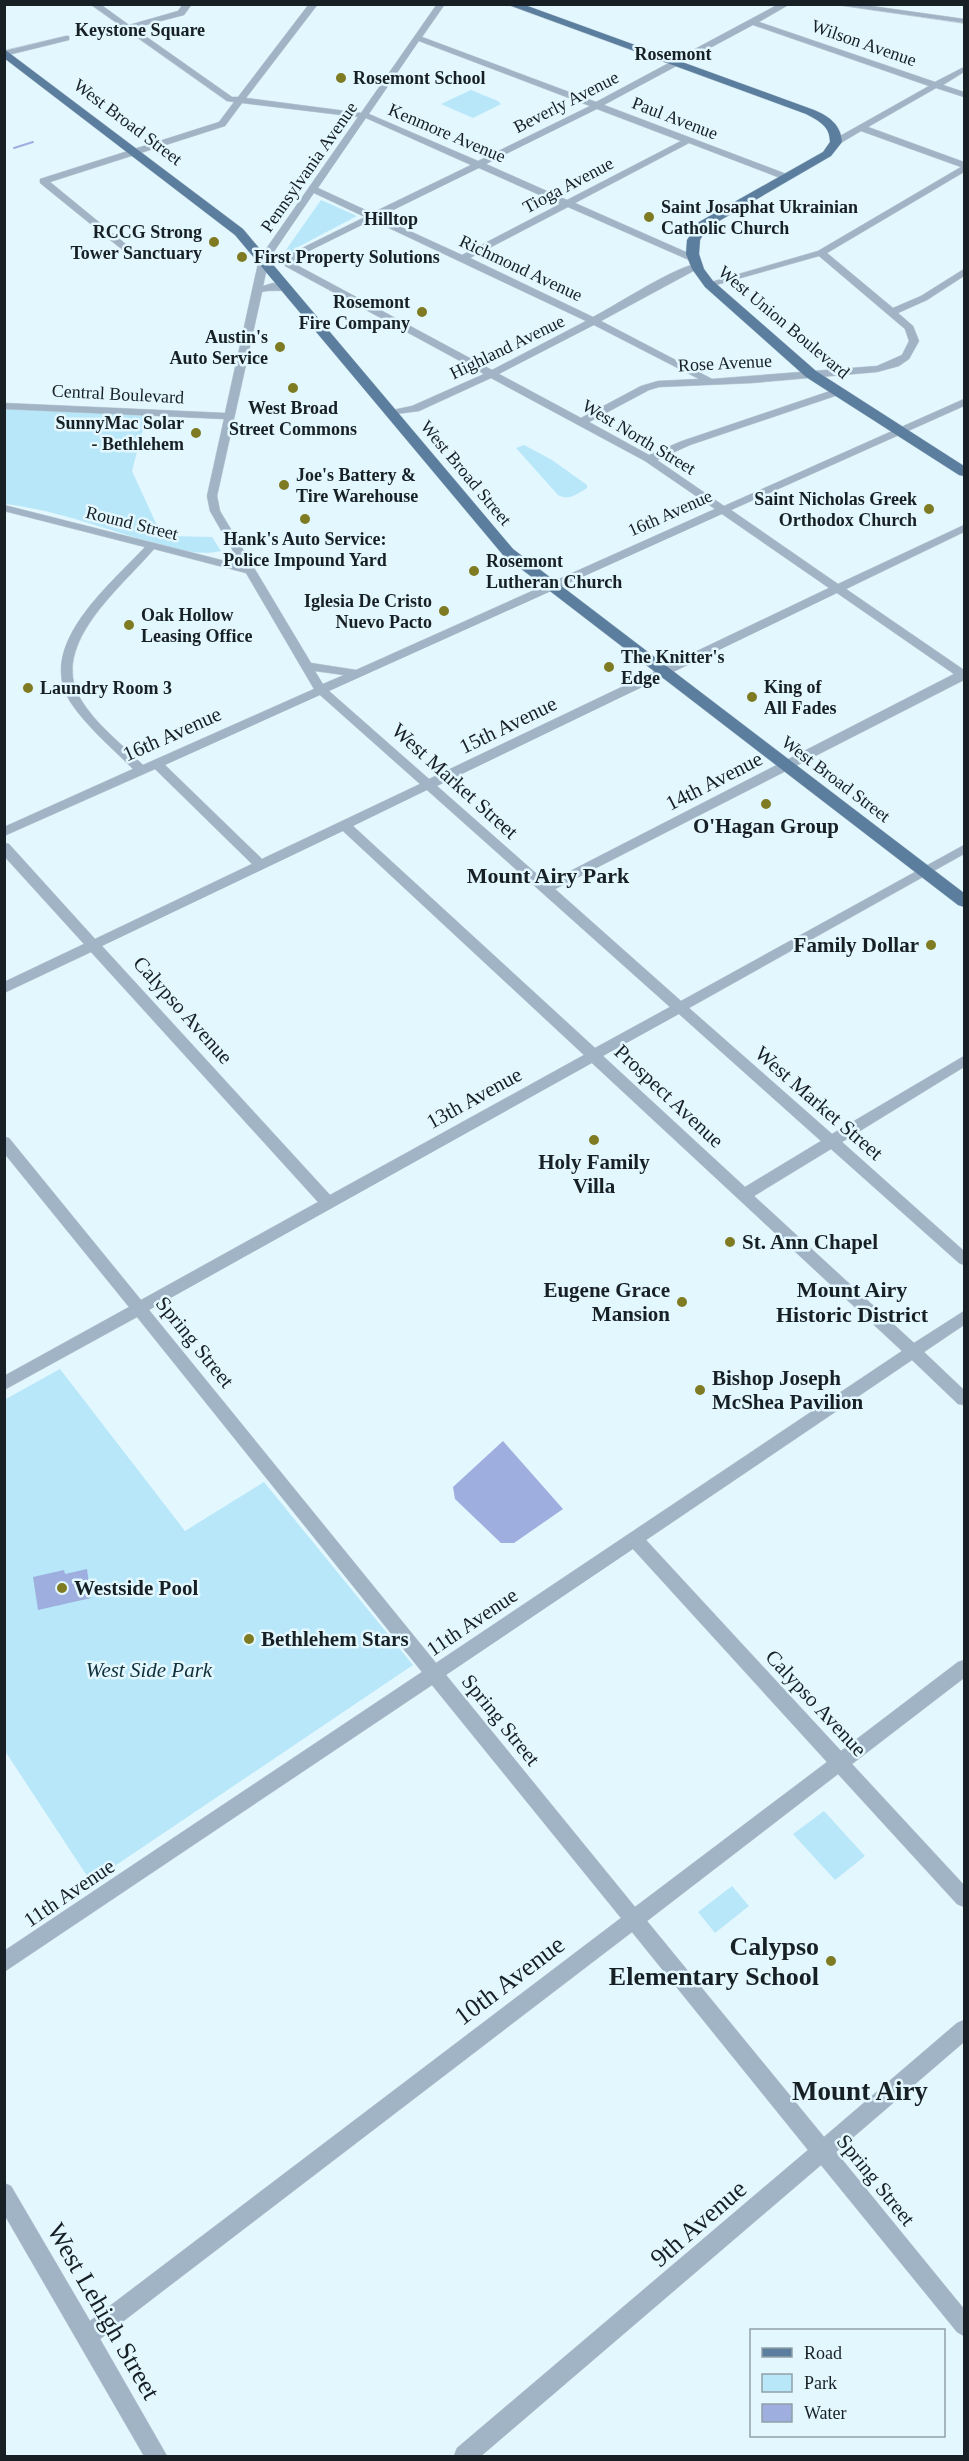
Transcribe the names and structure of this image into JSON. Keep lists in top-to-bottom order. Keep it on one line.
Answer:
{"streets":{"main road":["West Broad Street","West Union Boulevard"],"street":["Wilson Avenue","Beverly Avenue","Paul Avenue","Kenmore Avenue","Pennsylvania Avenue","Tioga Avenue","Richmond Avenue","Highland Avenue","Rose Avenue","Central Boulevard","West North Street","16th Avenue","Round Street","15th Avenue","West Market Street","14th Avenue","Calypso Avenue","Prospect Avenue","13th Avenue","Spring Street","11th Avenue","10th Avenue","9th Avenue","West Lehigh Street"]},"crossings":[["Wilson Avenue","Beverly Avenue"],["Beverly Avenue","Paul Avenue"],["Beverly Avenue","Kenmore Avenue"],["Beverly Avenue","Richmond Avenue"],["Beverly Avenue","West North Street"],["Paul Avenue","Pennsylvania Avenue"],["Paul Avenue","Tioga Avenue"],["Paul Avenue","West Union Boulevard"],["West Broad Street","Pennsylvania Avenue"],["West Broad Street","Highland Avenue"],["West Broad Street","16th Avenue"],["West Broad Street","15th Avenue"],["West Broad Street","West Market Street"],["West Broad Street","14th Avenue"],["West Broad Street","13th Avenue"],["Kenmore Avenue","Pennsylvania Avenue"],["Kenmore Avenue","Tioga Avenue"],["Kenmore Avenue","West Union Boulevard"],["Kenmore Avenue","Highland Avenue"],["Pennsylvania Avenue","Richmond Avenue"],["Pennsylvania Avenue","West Market Street"],["Tioga Avenue","Richmond Avenue"],["Richmond Avenue","Highland Avenue"],["Richmond Avenue","Rose Avenue"],["West Union Boulevard","Highland Avenue"],["West Union Boulevard","Rose Avenue"],["West Union Boulevard","16th Avenue"],["Highland Avenue","West North Street"],["Rose Avenue","West North Street"],["Central Boulevard","West Market Street"],["West North Street","16th Avenue"],["West North Street","15th Avenue"],["West North Street","14th Avenue"],["16th Avenue","West Market Street"],["Round Street","West Market Street"],["15th Avenue","West Market Street"],["15th Avenue","Calypso Avenue"],["15th Avenue","Prospect Avenue"],["West Market Street","14th Avenue"],["West Market Street","13th Avenue"],["Calypso Avenue","13th Avenue"],["Calypso Avenue","11th Avenue"],["Calypso Avenue","10th Avenue"],["Prospect Avenue","13th Avenue"],["Prospect Avenue","11th Avenue"],["13th Avenue","Spring Street"],["Spring Street","11th Avenue"],["Spring Street","10th Avenue"],["Spring Street","9th Avenue"],["10th Avenue","West Lehigh Street"]],"districts":["Keystone Square","Rosemont","Hilltop","Mount Airy Park","Mount Airy Historic District","Mount Airy"],"parks":["West Side Park"],"places":["Rosemont School","Saint Josaphat Ukrainian Catholic Church","RCCG Strong Tower Sanctuary","First Property Solutions","Rosemont Fire Company","Austin's Auto Service","West Broad Street Commons","SunnyMac Solar - Bethlehem","Joe's Battery & Tire Warehouse","Saint Nicholas Greek Orthodox Church","Hank's Auto Service: Police Impound Yard","Rosemont Lutheran Church","Iglesia De Cristo Nuevo Pacto","Oak Hollow Leasing Office","The Knitter's Edge","Laundry Room 3","King of All Fades","O'Hagan Group","Family Dollar","Holy Family Villa","St. Ann Chapel","Eugene Grace Mansion","Bishop Joseph McShea Pavilion","Westside Pool","Bethlehem Stars","Calypso Elementary School"],"legend":["Road","Park","Water"]}
